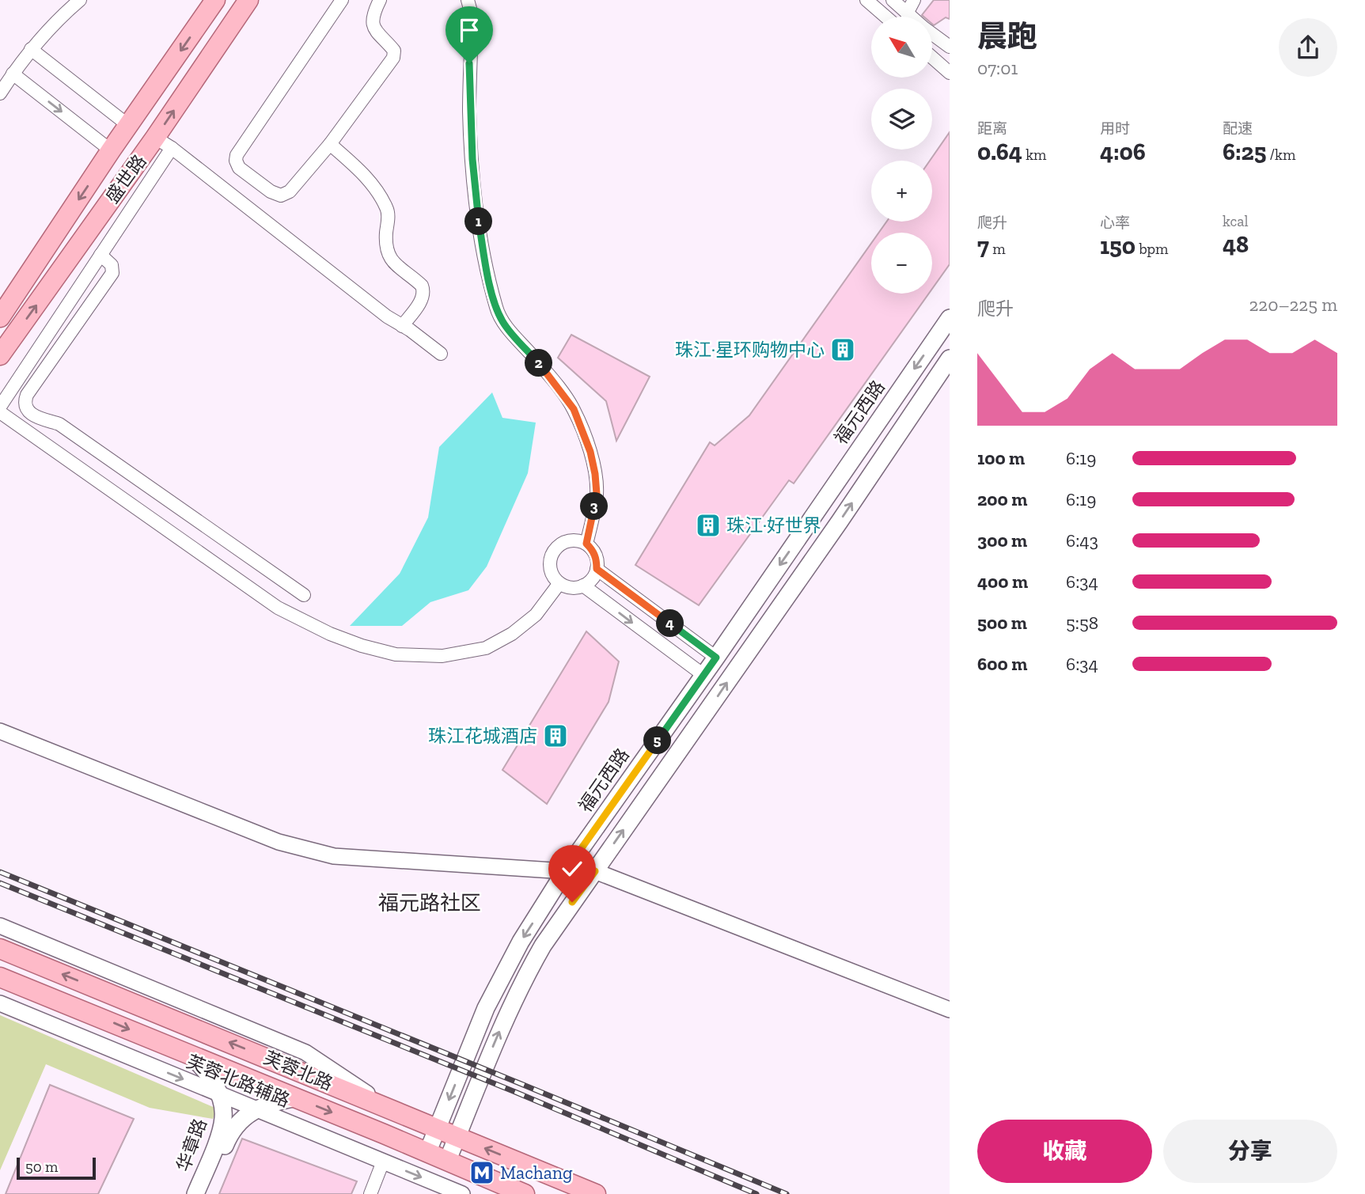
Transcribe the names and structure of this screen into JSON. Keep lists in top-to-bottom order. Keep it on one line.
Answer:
{"streets":{"main road":["盛世路","福元西路","芙蓉北路","华章路"],"street":["芙蓉北路辅路"]},"crossings":[["福元西路","芙蓉北路"],["芙蓉北路","华章路"],["芙蓉北路辅路","华章路"]],"districts":["福元路社区"],"places":{"building":["珠江·星环购物中心","珠江·好世界","珠江花城酒店"],"metro station":["Machang"]},"scale_bar":"50 m","north":"top left","page":{"heading":["晨跑","07:01"],"map_buttons":["+","−"],"stats":[["距离","0.64 km"],["用时","4:06"],["配速","6:25 /km"],["爬升","7 m"],["心率","150 bpm"],["kcal","48"]],"pins":["1","2","3","4","5"],"chart":["爬升","220–225 m"],"list":[{"name":"100 m","note":"6:19"},{"name":"200 m","note":"6:19"},{"name":"300 m","note":"6:43"},{"name":"400 m","note":"6:34"},{"name":"500 m","note":"5:58"},{"name":"600 m","note":"6:34"}],"buttons":["收藏","分享"],"scale":"50 m"}}
